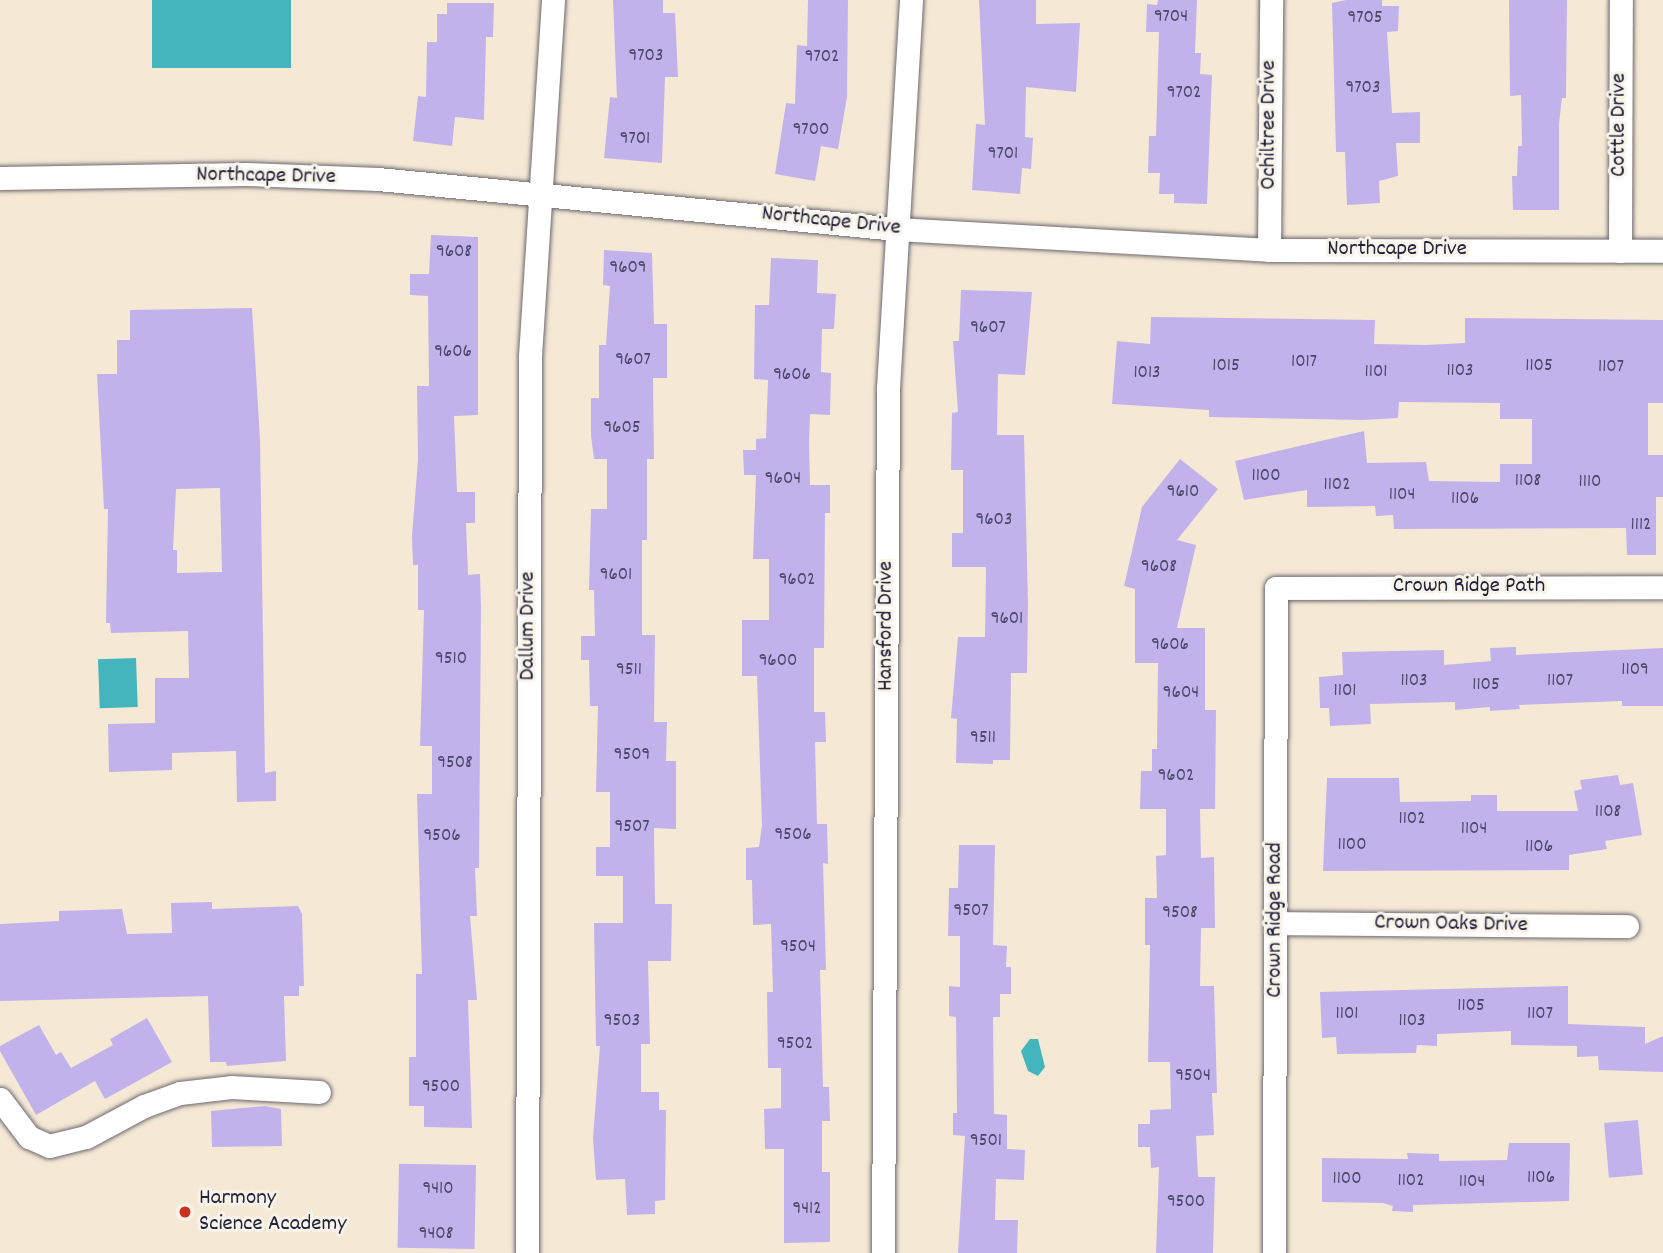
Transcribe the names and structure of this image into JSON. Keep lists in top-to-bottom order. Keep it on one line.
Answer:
{"streets":{"street":["Ochiltree Drive","Cottle Drive","Northcape Drive","Crown Ridge Path","Dallum Drive","Hansford Drive","Crown Ridge Road","Crown Oaks Drive"]},"crossings":[["Ochiltree Drive","Northcape Drive"],["Cottle Drive","Northcape Drive"],["Northcape Drive","Dallum Drive"],["Northcape Drive","Hansford Drive"],["Crown Ridge Path","Crown Ridge Road"],["Crown Ridge Road","Crown Oaks Drive"]],"places":["Harmony Science Academy"],"house_numbers":["9704","9705","9703","9702","9703","9702","9700","9701","9701","9608","9609","9607","9606","9607","1017","1015","1105","1107","1103","1101","1013","9606","9605","1100","9604","1108","1110","1102","9610","1104","1106","9603","1112","9608","9601","9602","9601","9606","9510","9600","9511","1109","1103","1107","1105","1101","9604","9511","9509","9508","9602","1108","1102","9507","1104","9506","9506","1100","1106","9507","9508","9504","1105","1101","1107","9503","1103","9502","9504","9500","9501","1106","1100","1102","1104","9410","9500","9412","9408"]}
